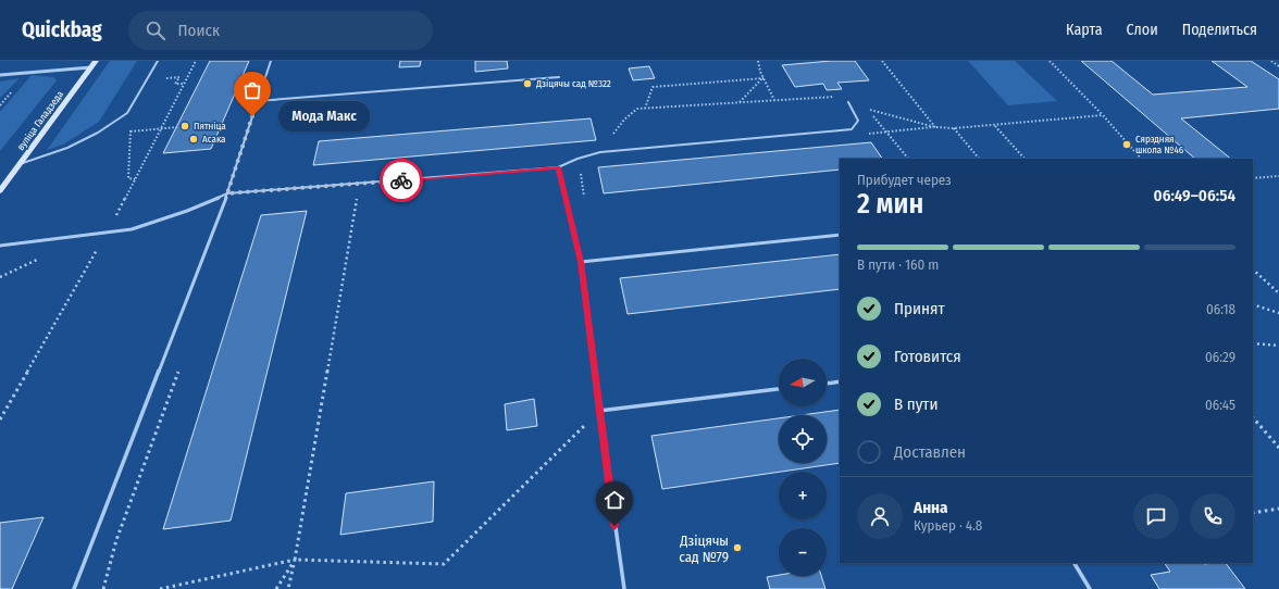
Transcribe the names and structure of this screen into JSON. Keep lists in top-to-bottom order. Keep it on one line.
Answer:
{"streets":{"main road":["вуліца Галадзеда"]},"places":["Дзіцячы сад №322","Мода Макс","Пятніца","Асака","Сярэдняя школа №46","Дзіцячы сад №79"],"north":"left","page":{"header":"Quickbag","search":"Поиск","nav":["Карта","Слои","Поделиться"],"bubble":"Мода Макс","heading":["2 мин","Прибудет через","06:49–06:54"],"panel":["Анна","Курьер · 4.8"],"bar":"В пути · 160 m","list":[["Принят","06:18"],["Готовится","06:29"],["В пути","06:45"],"Доставлен"],"map_buttons":["+","−"]}}
